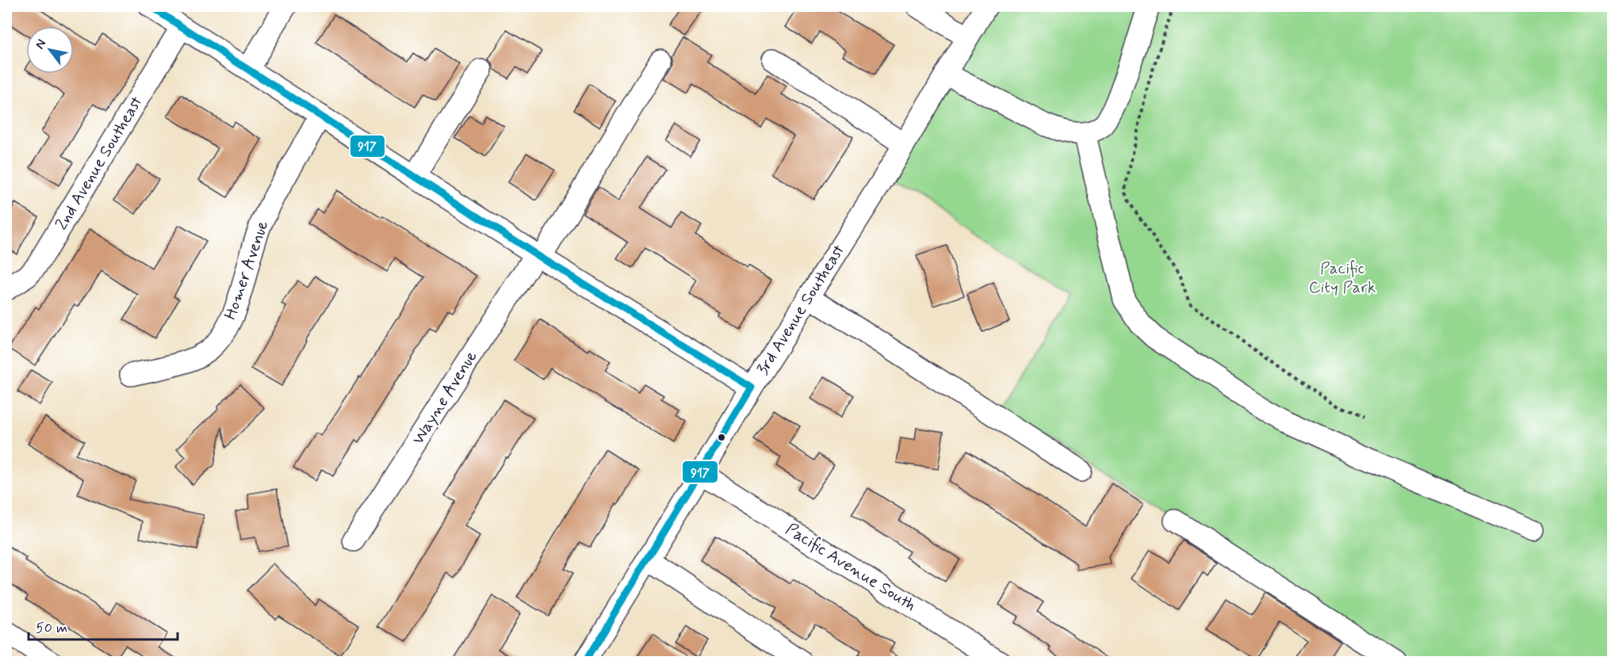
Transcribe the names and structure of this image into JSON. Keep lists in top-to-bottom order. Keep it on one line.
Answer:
{"streets":{"street":["2nd Avenue Southeast","Homer Avenue","3rd Avenue Southeast","Wayne Avenue","Pacific Avenue South"]},"crossings":[["3rd Avenue Southeast","Pacific Avenue South"]],"parks":["Pacific City Park"],"lines":["transit line 917"],"scale_bar":"50 m","north":"top left"}
